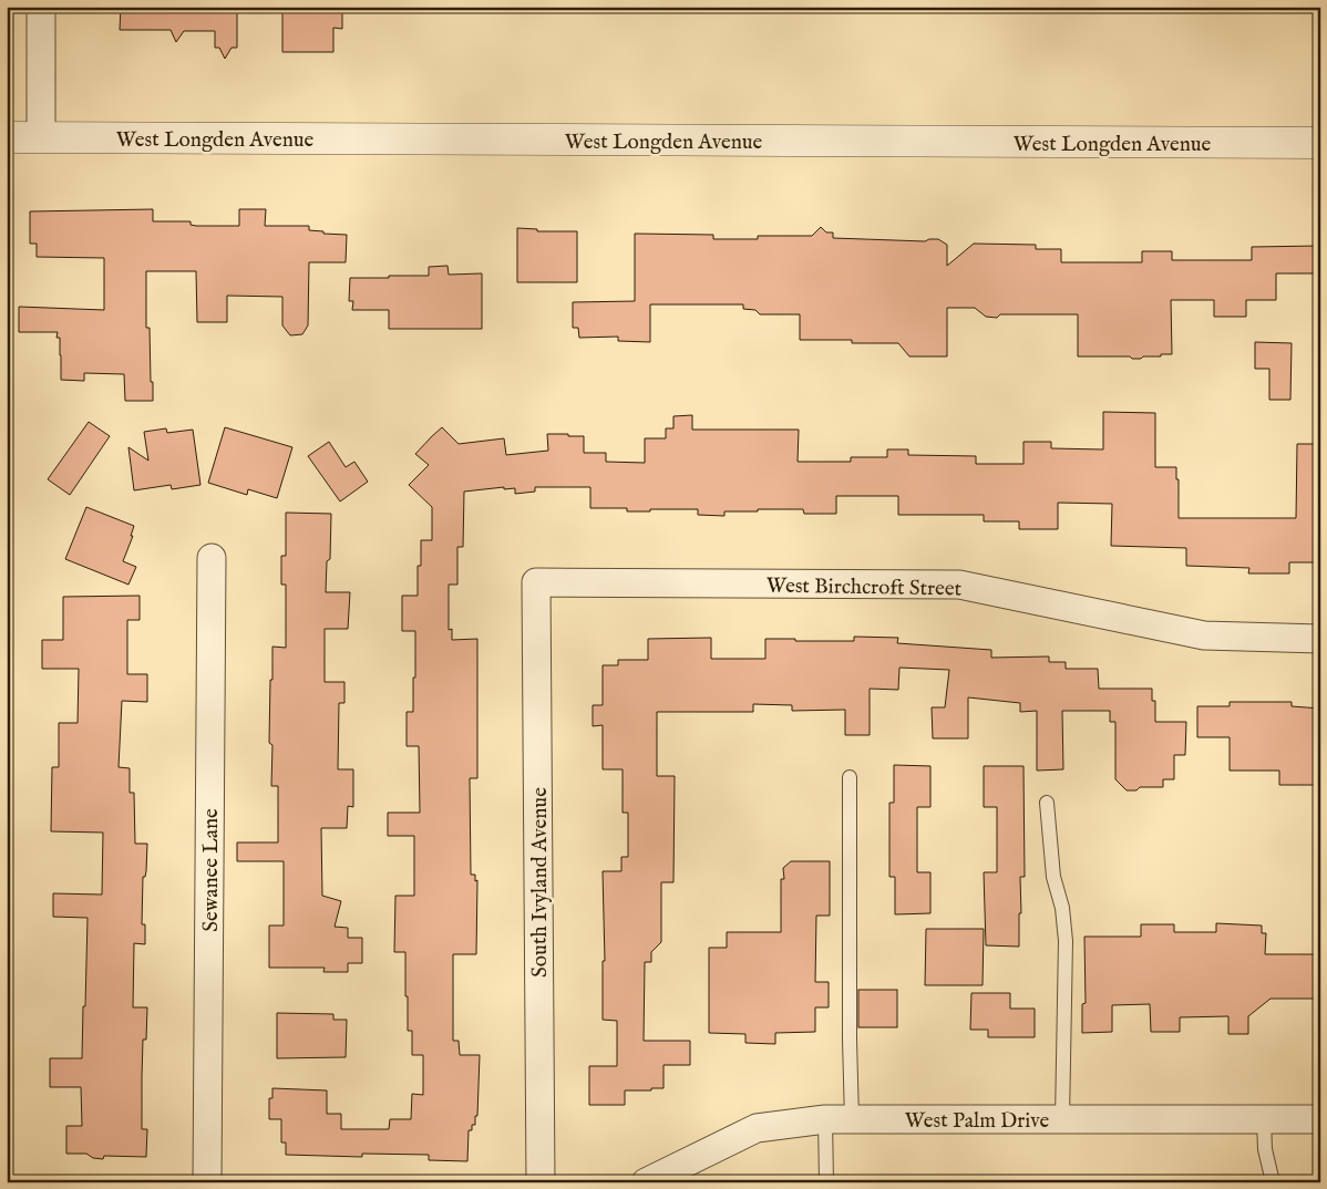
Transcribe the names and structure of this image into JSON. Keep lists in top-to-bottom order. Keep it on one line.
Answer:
{"streets":{"street":["West Longden Avenue","West Birchcroft Street","Sewanee Lane","South Ivyland Avenue","West Palm Drive"]},"crossings":[["West Birchcroft Street","South Ivyland Avenue"]]}
